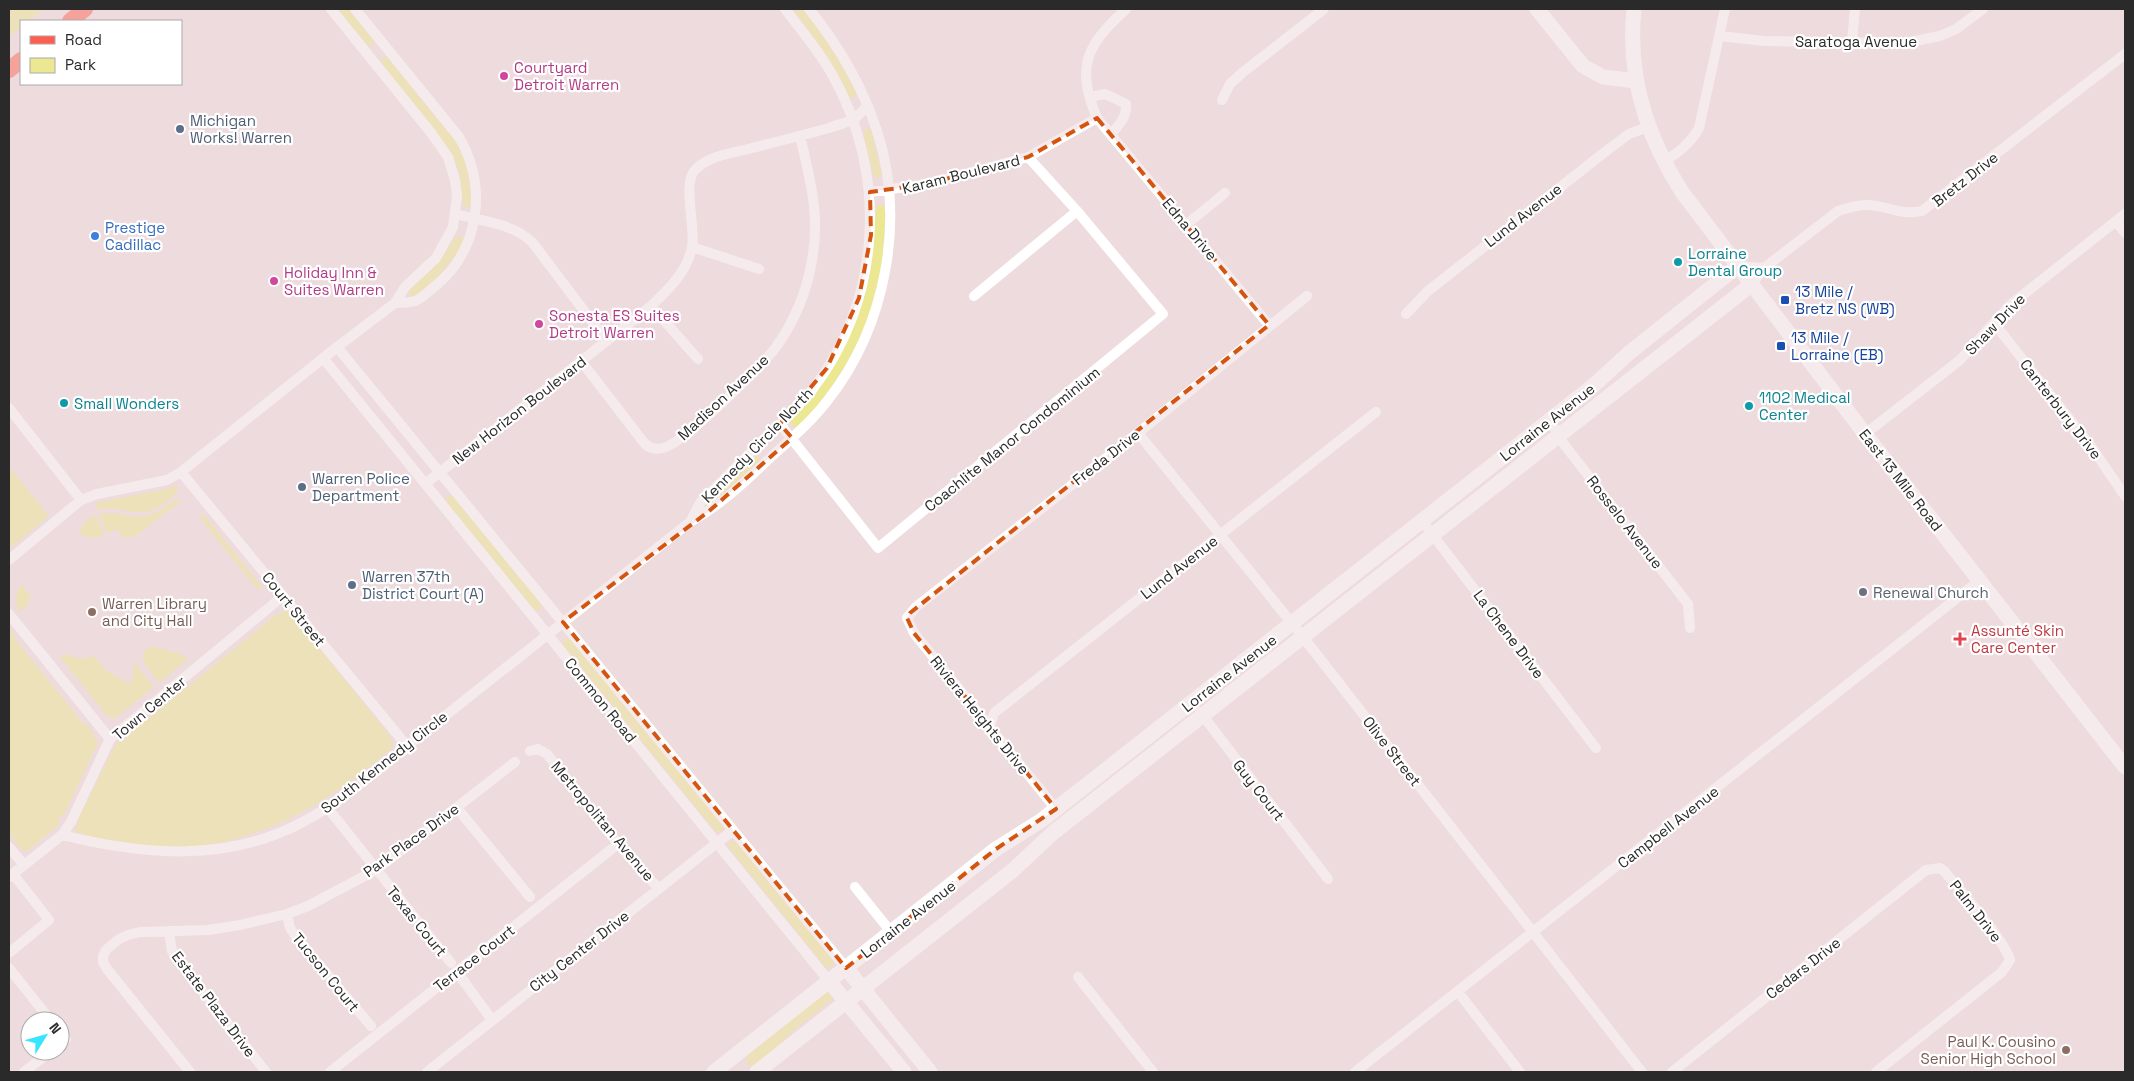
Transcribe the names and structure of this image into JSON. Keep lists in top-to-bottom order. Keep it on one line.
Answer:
{"streets":{"street":["Saratoga Avenue","Karam Boulevard","Bretz Drive","Lund Avenue","Edna Drive","Shaw Drive","Madison Avenue","Canterbury Drive","New Horizon Boulevard","Lorraine Avenue","Coachlite Manor Condominium","Kennedy Circle North","Freda Drive","East 13 Mile Road","Rosselo Avenue","Court Street","La Chene Drive","Common Road","Town Center","Riviera Heights Drive","Olive Street","South Kennedy Circle","Guy Court","Metropolitan Avenue","Campbell Avenue","Park Place Drive","Palm Drive","Texas Court","City Center Drive","Terrace Court","Cedars Drive","Tucson Court","Estate Plaza Drive"]},"crossings":[["Karam Boulevard","Edna Drive"],["Karam Boulevard","Coachlite Manor Condominium"],["Karam Boulevard","Kennedy Circle North"],["Bretz Drive","Lorraine Avenue"],["Bretz Drive","East 13 Mile Road"],["Lund Avenue","East 13 Mile Road"],["Lund Avenue","Riviera Heights Drive"],["Lund Avenue","Olive Street"],["Edna Drive","Freda Drive"],["Shaw Drive","Canterbury Drive"],["Shaw Drive","East 13 Mile Road"],["Madison Avenue","New Horizon Boulevard"],["New Horizon Boulevard","Kennedy Circle North"],["New Horizon Boulevard","Common Road"],["Lorraine Avenue","East 13 Mile Road"],["Lorraine Avenue","Rosselo Avenue"],["Lorraine Avenue","La Chene Drive"],["Lorraine Avenue","Common Road"],["Lorraine Avenue","Riviera Heights Drive"],["Lorraine Avenue","Olive Street"],["Lorraine Avenue","Guy Court"],["Coachlite Manor Condominium","Kennedy Circle North"],["Kennedy Circle North","Common Road"],["Kennedy Circle North","South Kennedy Circle"],["Freda Drive","Riviera Heights Drive"],["Freda Drive","Olive Street"],["East 13 Mile Road","Campbell Avenue"],["Court Street","Town Center"],["Court Street","South Kennedy Circle"],["Common Road","South Kennedy Circle"],["Common Road","City Center Drive"],["Town Center","South Kennedy Circle"],["Olive Street","Campbell Avenue"],["South Kennedy Circle","Texas Court"],["Metropolitan Avenue","City Center Drive"],["Metropolitan Avenue","Terrace Court"],["Park Place Drive","Texas Court"],["Park Place Drive","Tucson Court"],["Park Place Drive","Estate Plaza Drive"],["Palm Drive","Cedars Drive"],["Texas Court","City Center Drive"],["Texas Court","Terrace Court"]],"places":{"other":["Courtyard Detroit Warren","Michigan Works! Warren","Prestige Cadillac","Lorraine Dental Group","Holiday Inn & Suites Warren","Sonesta ES Suites Detroit Warren","Small Wonders","1102 Medical Center","Warren Police Department","Warren 37th District Court (A)","Renewal Church","Warren Library and City Hall","Paul K. Cousino Senior High School"],"transit":["13 Mile / Bretz NS (WB)","13 Mile / Lorraine (EB)"],"health":["Assunté Skin Care Center"]},"legend":["Road","Park"],"north":"top right"}
